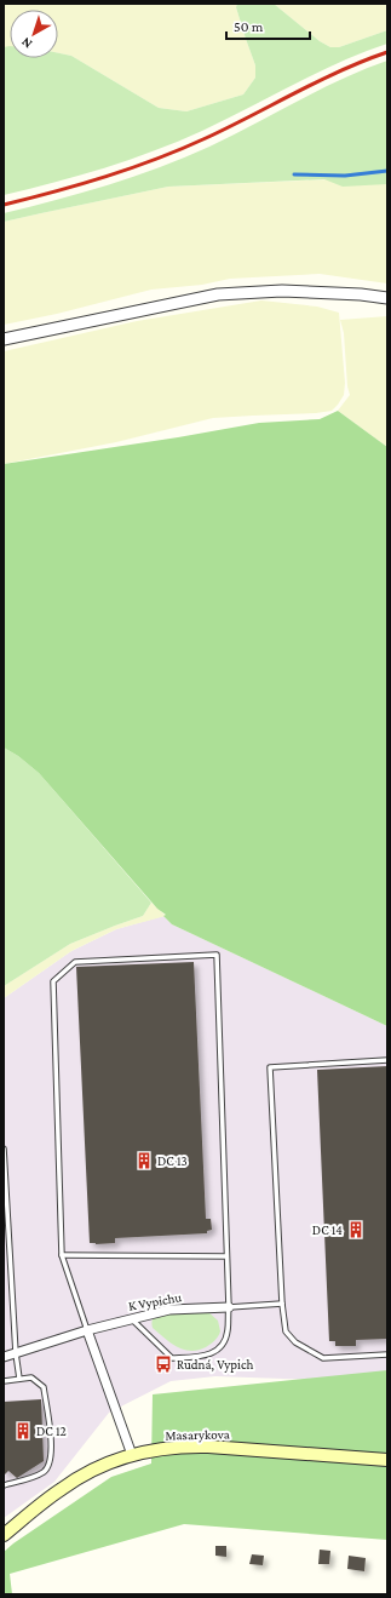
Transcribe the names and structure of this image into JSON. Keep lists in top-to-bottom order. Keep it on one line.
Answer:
{"streets":{"main road":["Masarykova"],"street":["K Vypichu"]},"places":{"building":["DC 13","DC 14","DC 12"],"bus stop":["Rudná, Vypich"]},"scale_bar":"50 m","north":"bottom left"}
